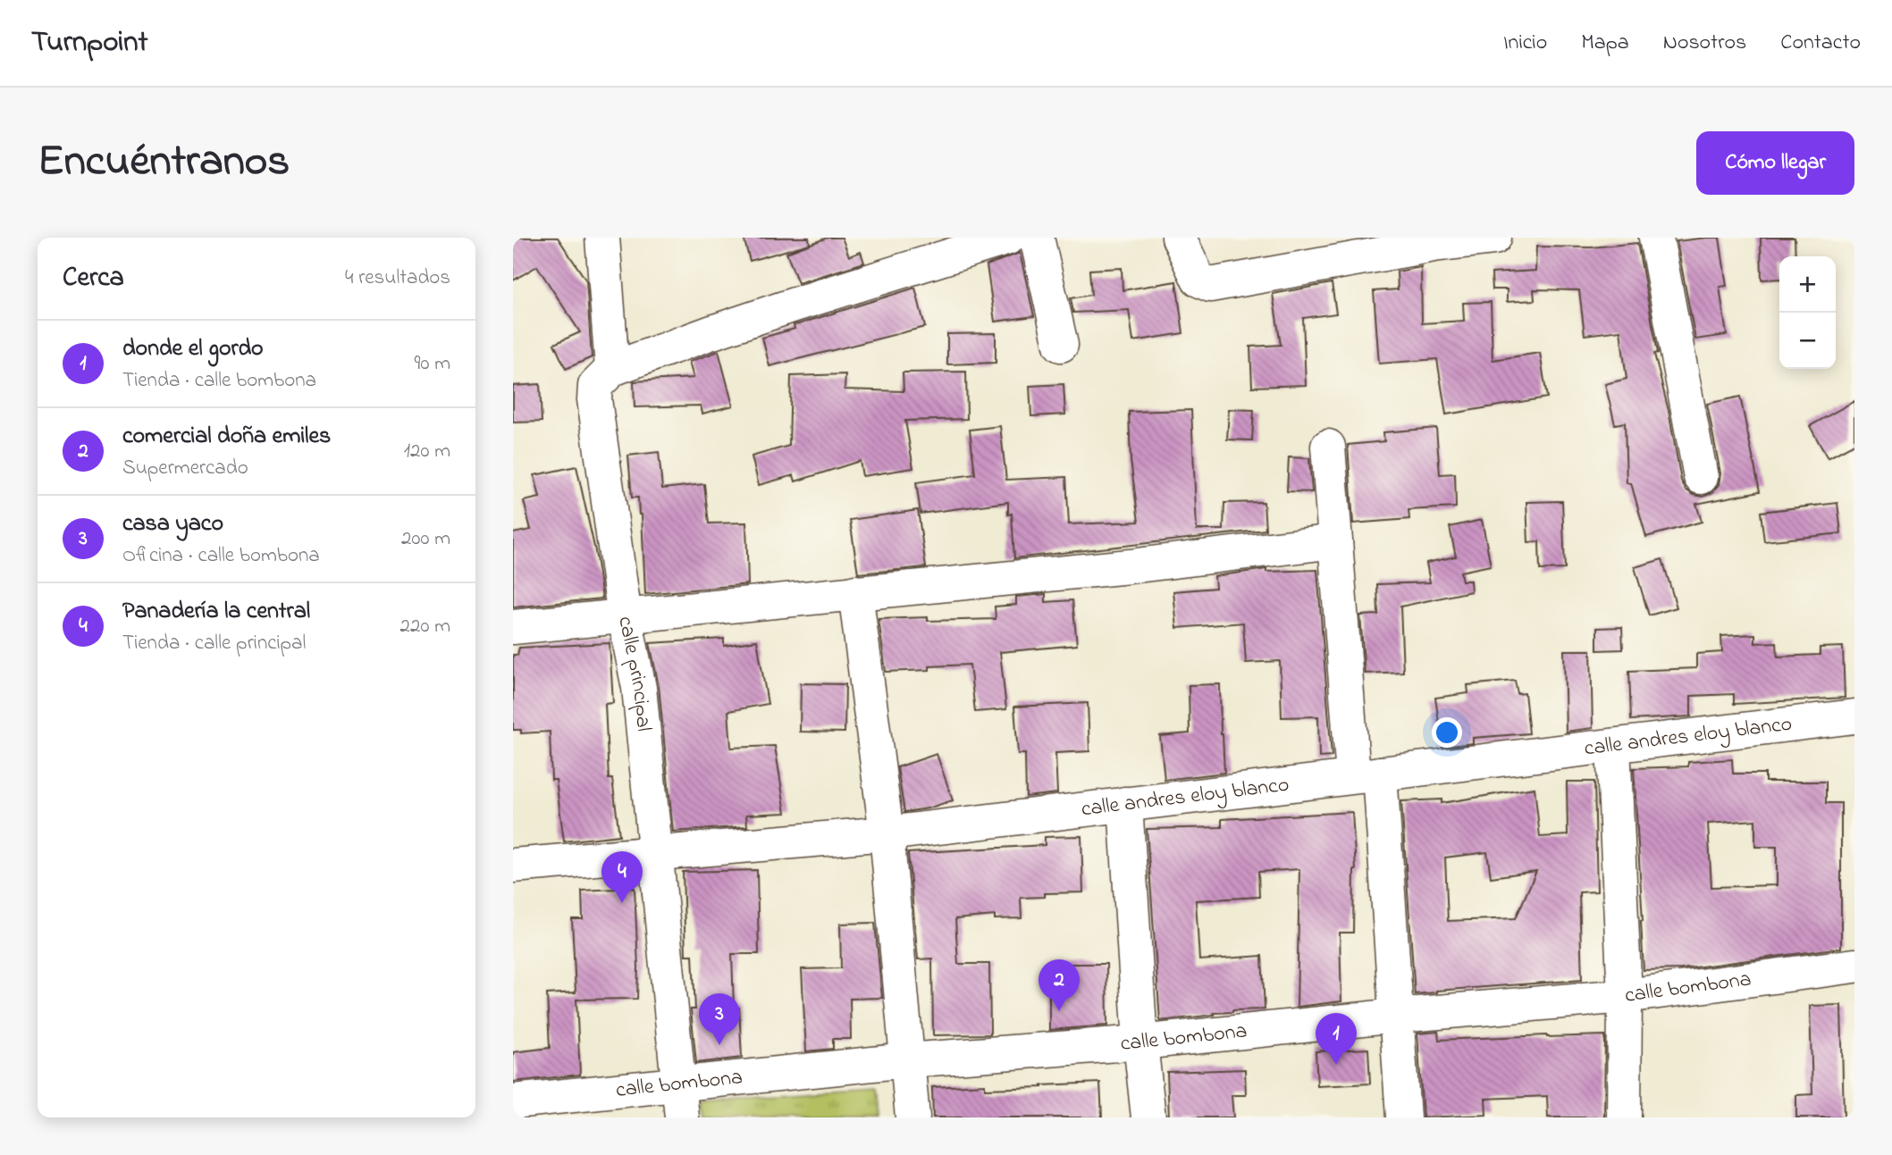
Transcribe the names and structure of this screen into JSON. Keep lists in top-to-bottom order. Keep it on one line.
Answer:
{"streets":{"street":["calle principal","calle andres eloy blanco","calle bombona"]},"crossings":[["calle principal","calle andres eloy blanco"],["calle principal","calle bombona"]],"page":{"header":"Turnpoint","nav":["Inicio","Mapa","Nosotros","Contacto"],"title":"Encuéntranos","buttons":"Cómo llegar","heading":["Cerca","4 resultados"],"map_buttons":["+","−"],"list":[{"mark":"1","name":"donde el gordo","note":"Tienda · calle bombona","value":"90 m"},{"mark":"2","name":"comercial doña emiles","note":"Supermercado","value":"120 m"},{"mark":"3","name":"casa yaco","note":"Oficina · calle bombona","value":"200 m"},{"mark":"4","name":"Panadería la central","note":"Tienda · calle principal","value":"220 m"}],"pins":["4","2","3","1"]}}
